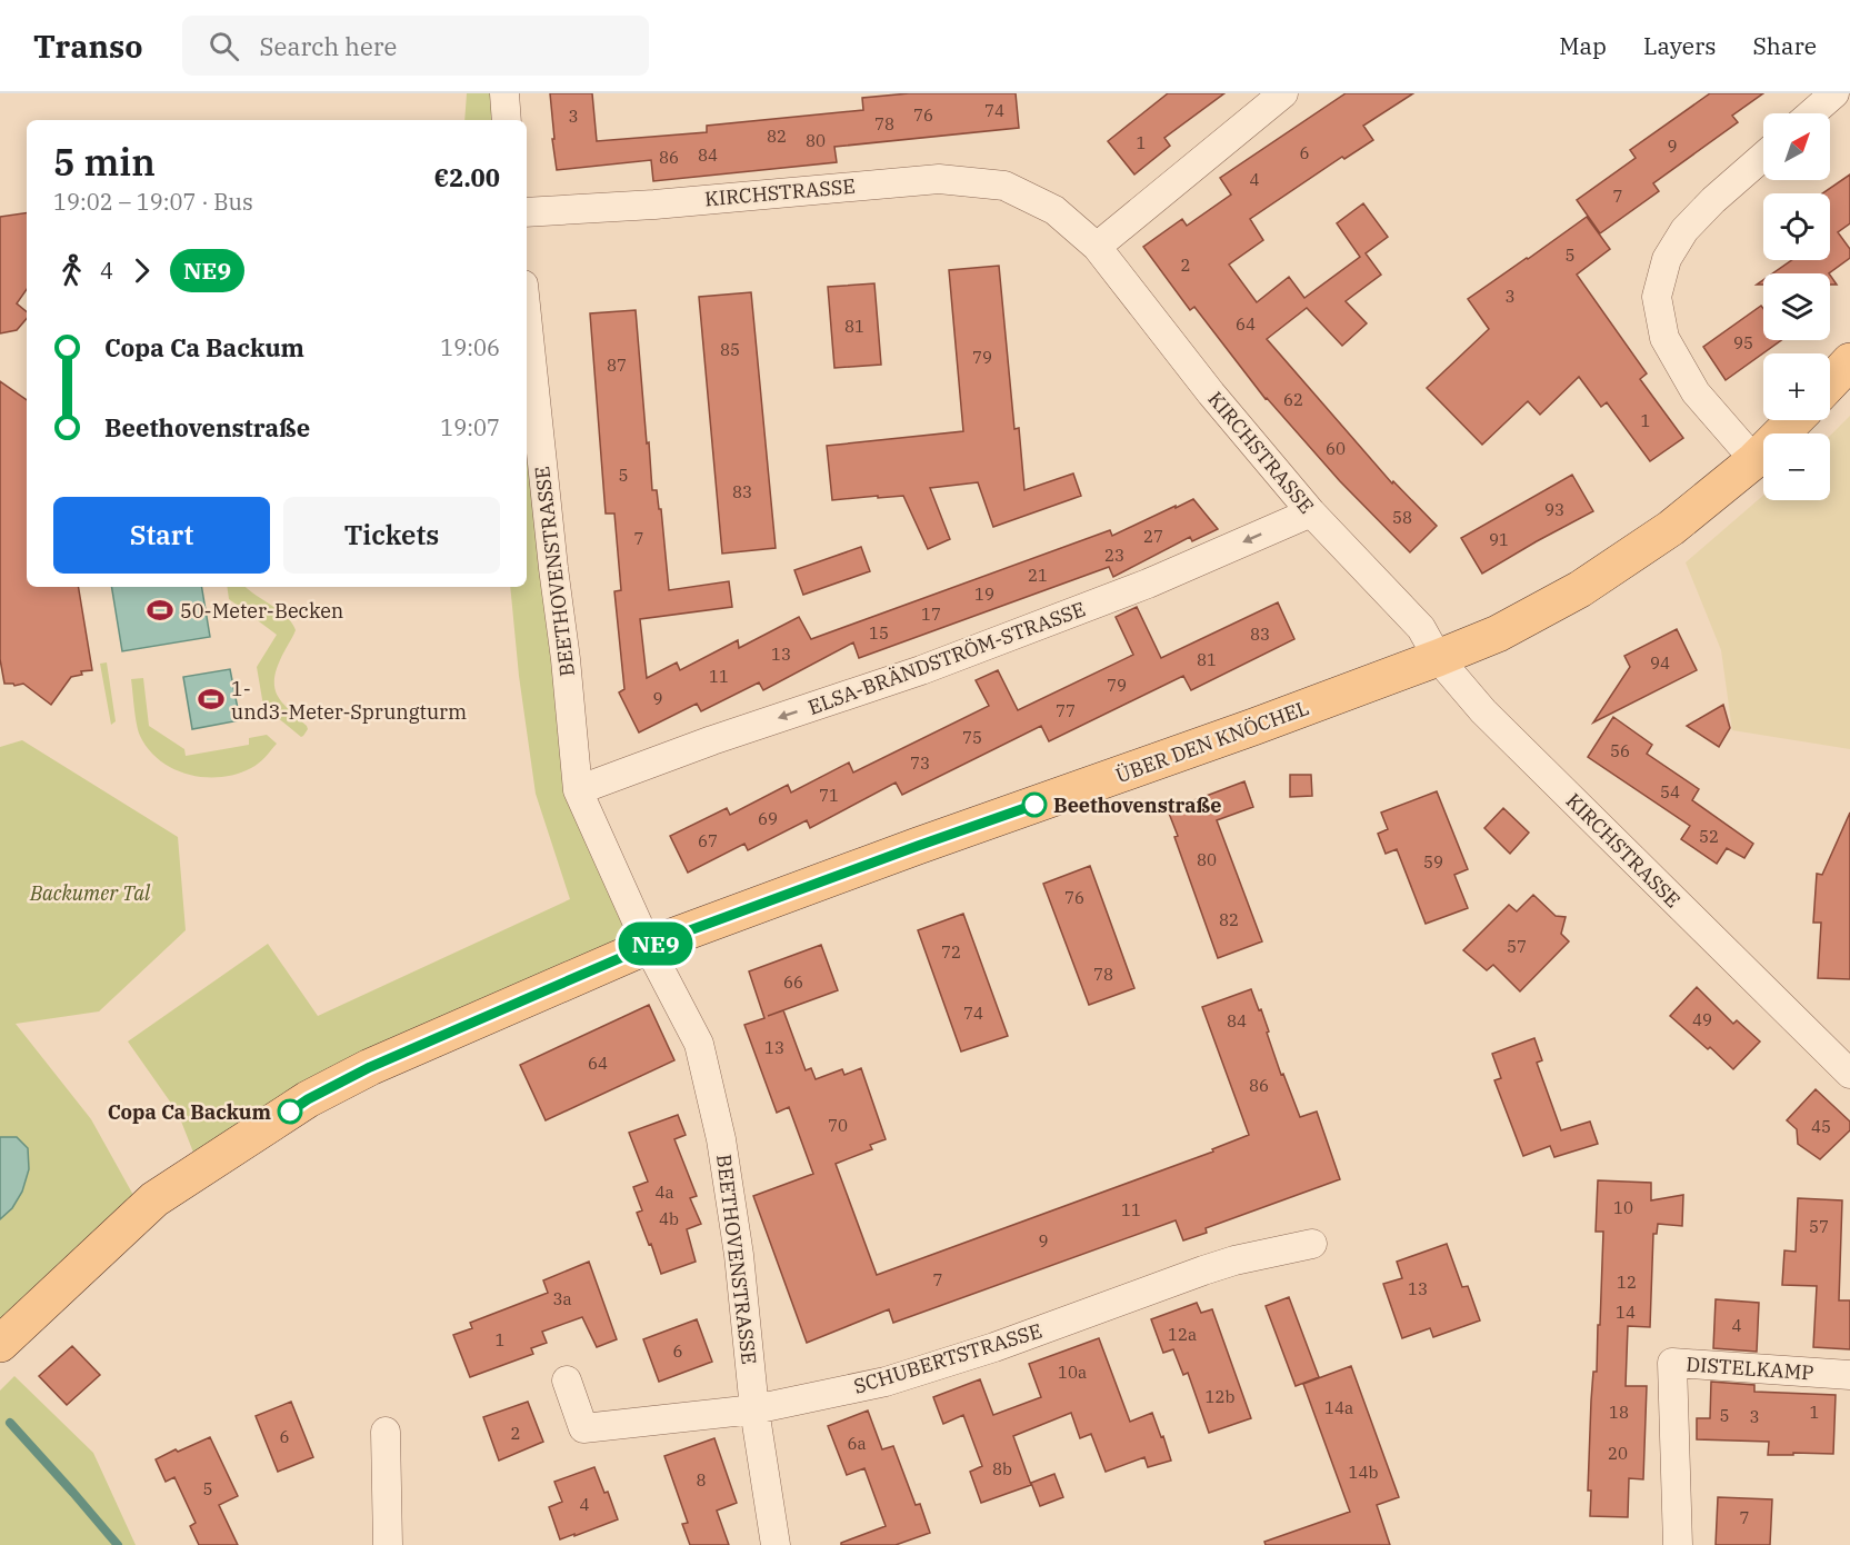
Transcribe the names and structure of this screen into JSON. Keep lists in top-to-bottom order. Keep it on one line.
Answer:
{"streets":{"main road":["ÜBER DEN KNÖCHEL"],"street":["KIRCHSTRASSE","BEETHOVENSTRASSE","ELSA-BRÄNDSTRÖM-STRASSE","SCHUBERTSTRASSE","DISTELKAMP"]},"crossings":[["KIRCHSTRASSE","ELSA-BRÄNDSTRÖM-STRASSE"],["KIRCHSTRASSE","ÜBER DEN KNÖCHEL"],["BEETHOVENSTRASSE","ELSA-BRÄNDSTRÖM-STRASSE"],["BEETHOVENSTRASSE","ÜBER DEN KNÖCHEL"],["BEETHOVENSTRASSE","SCHUBERTSTRASSE"]],"one_way":["ELSA-BRÄNDSTRÖM-STRASSE"],"parks":["Backumer Tal"],"places":{"sports":["50-Meter-Becken","1- und3-Meter-Sprungturm"],"other":["Beethovenstraße","Copa Ca Backum"]},"lines":["bus line NE9"],"house_numbers":["74","76","3","78","82","80","1","9","6","84","86","4","7","5","2","3","64","81","95","85","79","87","62","1","60","5","83","93","58","27","7","91","23","21","19","17","15","83","13","81","94","11","79","9","77","75","56","73","54","71","69","52","67","80","59","76","82","57","72","78","66","74","49","84","13","64","86","70","45","4a","10","11","4b","57","9","7","12","13","3a","14","4","12a","1","6","10a","12b","14a","18","1","5","3","2","6","6a","20","8b","14b","8","5","4","7"],"north":"top right","page":{"header":"Transo","search":"Search here","nav":["Map","Layers","Share"],"on_map":"NE9","map_buttons":["+","−"],"heading":["5 min","19:02 – 19:07 · Bus","€2.00"],"legs":["4","NE9"],"list":[{"name":"Copa Ca Backum","value":"19:06"},{"name":"Beethovenstraße","value":"19:07"}],"buttons":["Start","Tickets"]}}
